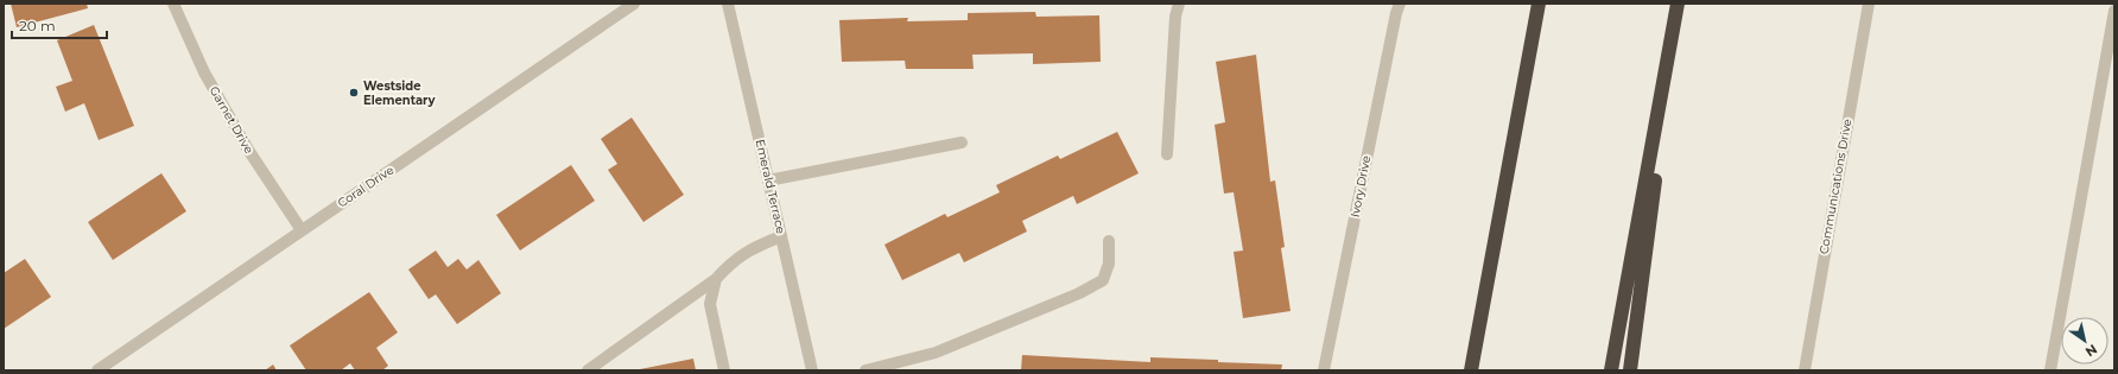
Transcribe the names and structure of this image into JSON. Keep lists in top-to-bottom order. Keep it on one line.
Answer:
{"streets":{"street":["Garnet Drive","Coral Drive","Emerald Terrace","Ivory Drive","Communications Drive"]},"crossings":[["Garnet Drive","Coral Drive"]],"places":["Westside Elementary"],"scale_bar":"20 m","north":"bottom right"}
